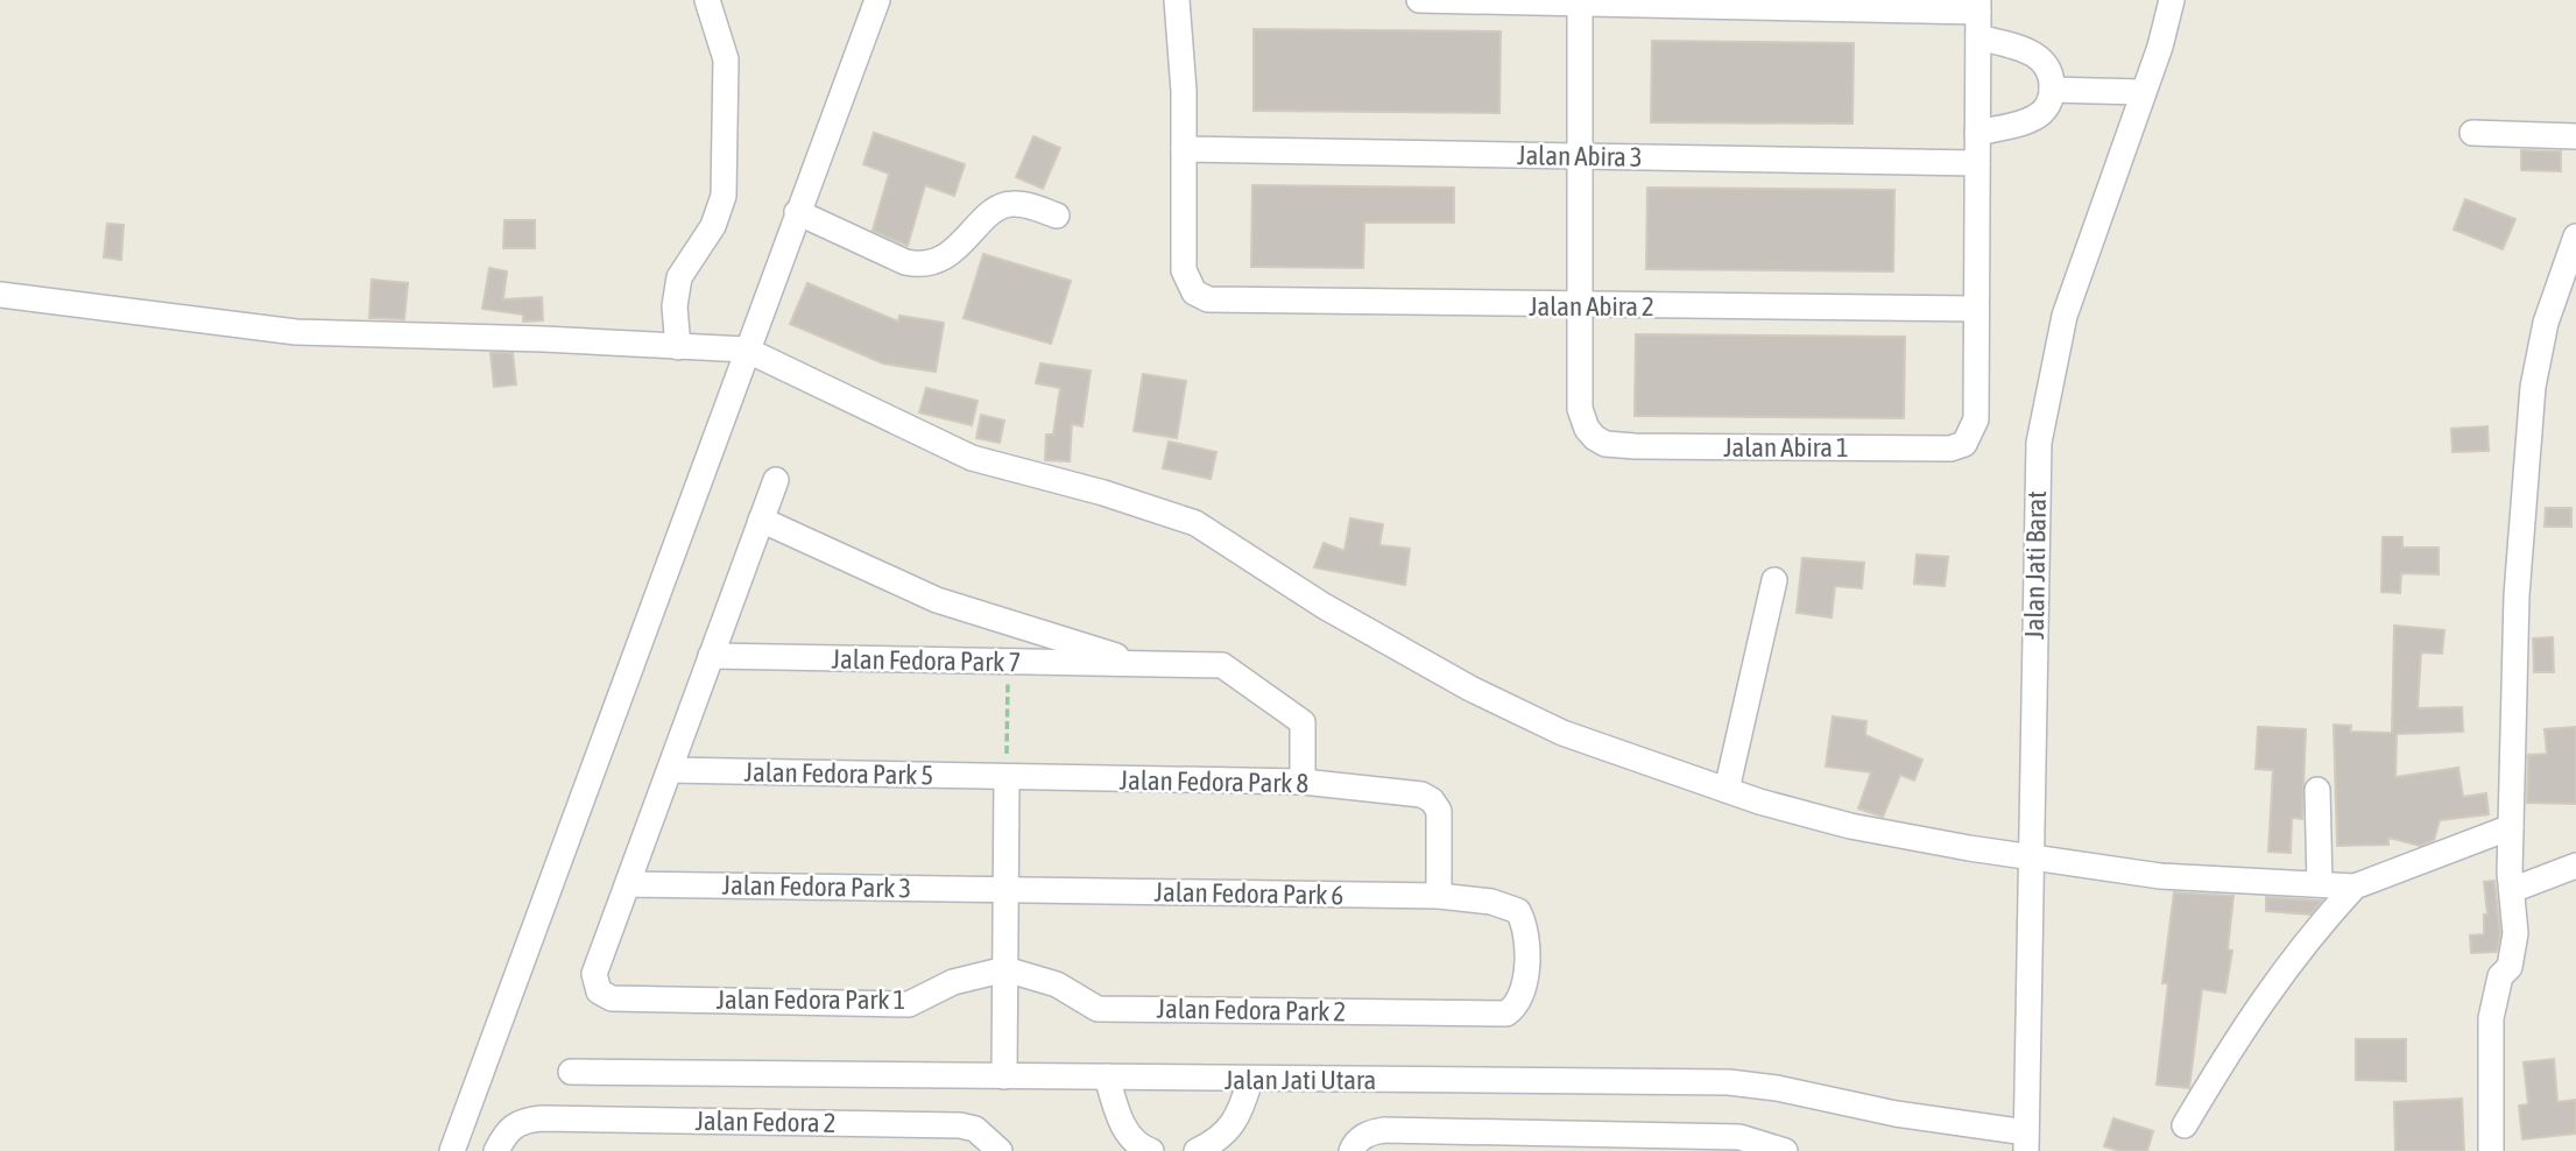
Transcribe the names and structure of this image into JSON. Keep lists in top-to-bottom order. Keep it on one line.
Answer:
{"streets":{"street":["Jalan Abira 3","Jalan Abira 2","Jalan Abira 1","Jalan Jati Barat","Jalan Fedora Park 7","Jalan Fedora Park 5","Jalan Fedora Park 8","Jalan Fedora Park 3","Jalan Fedora Park 6","Jalan Fedora Park 1","Jalan Fedora Park 2","Jalan Jati Utara","Jalan Fedora 2"]},"crossings":[["Jalan Abira 3","Jalan Abira 2"],["Jalan Abira 2","Jalan Abira 1"],["Jalan Jati Barat","Jalan Jati Utara"],["Jalan Fedora Park 7","Jalan Fedora Park 8"],["Jalan Fedora Park 5","Jalan Fedora Park 8"],["Jalan Fedora Park 8","Jalan Fedora Park 6"],["Jalan Fedora Park 3","Jalan Fedora Park 6"],["Jalan Fedora Park 3","Jalan Fedora Park 1"],["Jalan Fedora Park 6","Jalan Fedora Park 2"],["Jalan Fedora Park 1","Jalan Fedora Park 2"]]}
